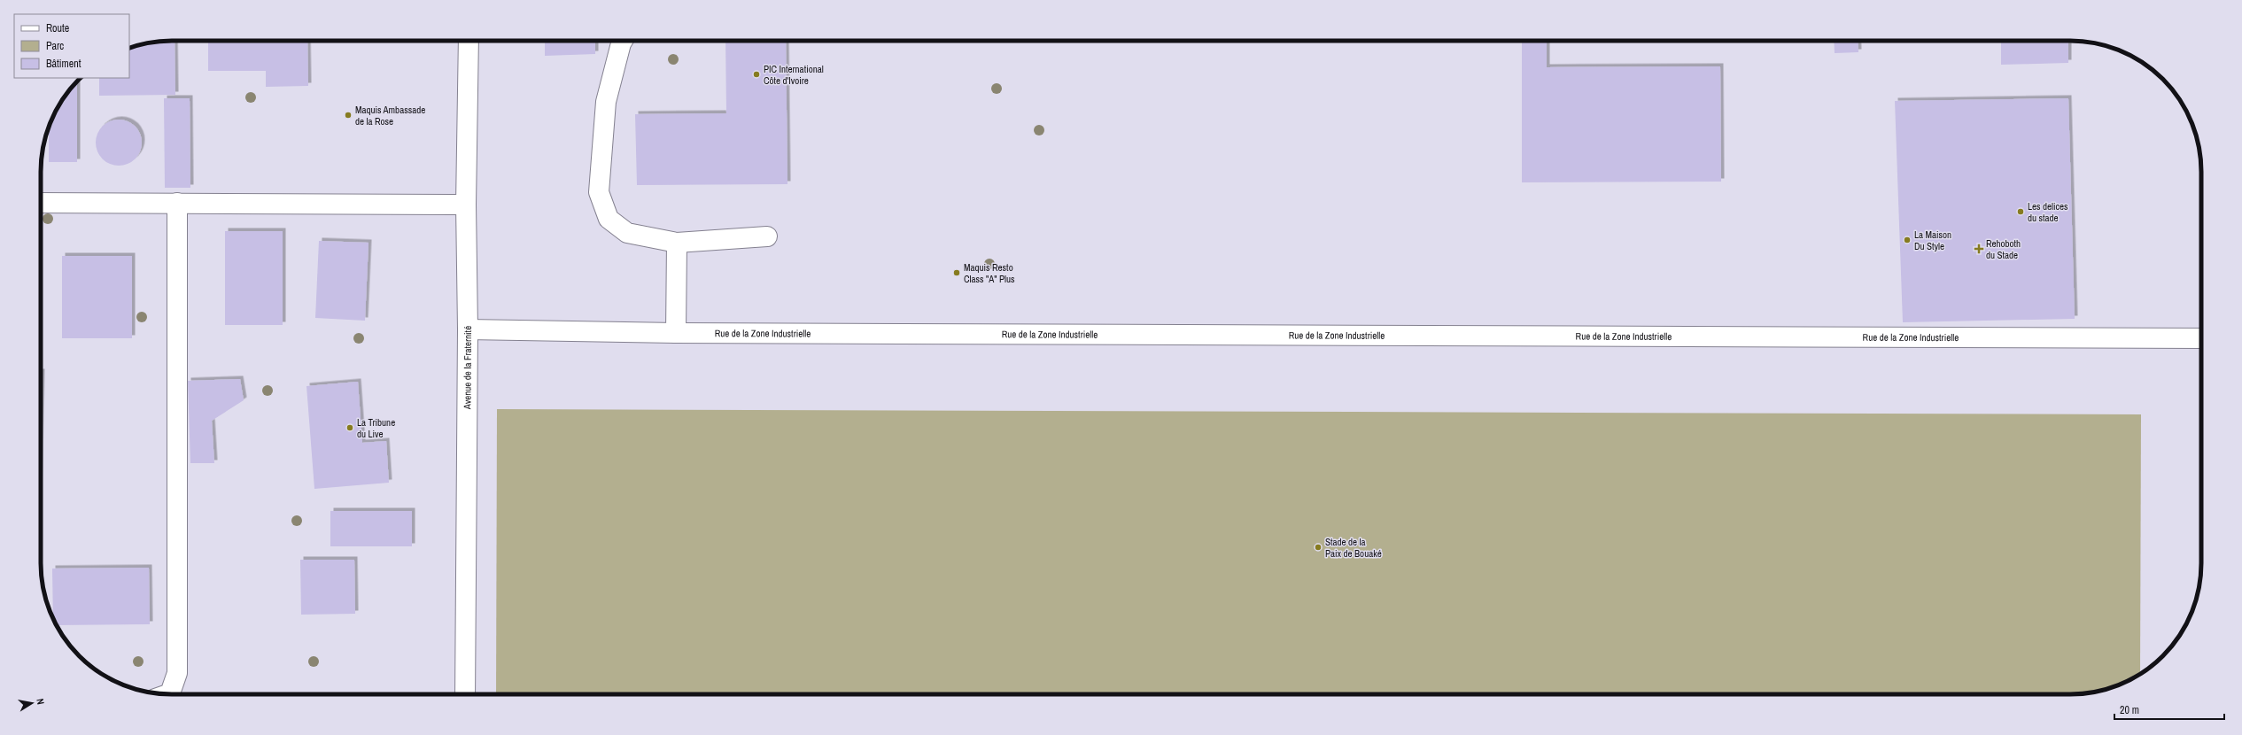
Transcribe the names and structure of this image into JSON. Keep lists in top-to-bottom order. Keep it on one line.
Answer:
{"streets":{"street":["Rue de la Zone Industrielle","Avenue de la Fraternité"]},"crossings":[["Rue de la Zone Industrielle","Avenue de la Fraternité"]],"places":{"other":["PIC International Côte d'Ivoire","Maquis Ambassade de la Rose","Les delices du stade","La Maison Du Style","Maquis Resto Class \"A\" Plus","La Tribune du Live","Stade de la Paix de Bouaké"],"health":["Rehoboth du Stade"]},"legend":["Route","Parc","Bâtiment"],"scale_bar":"20 m","north":"right"}
